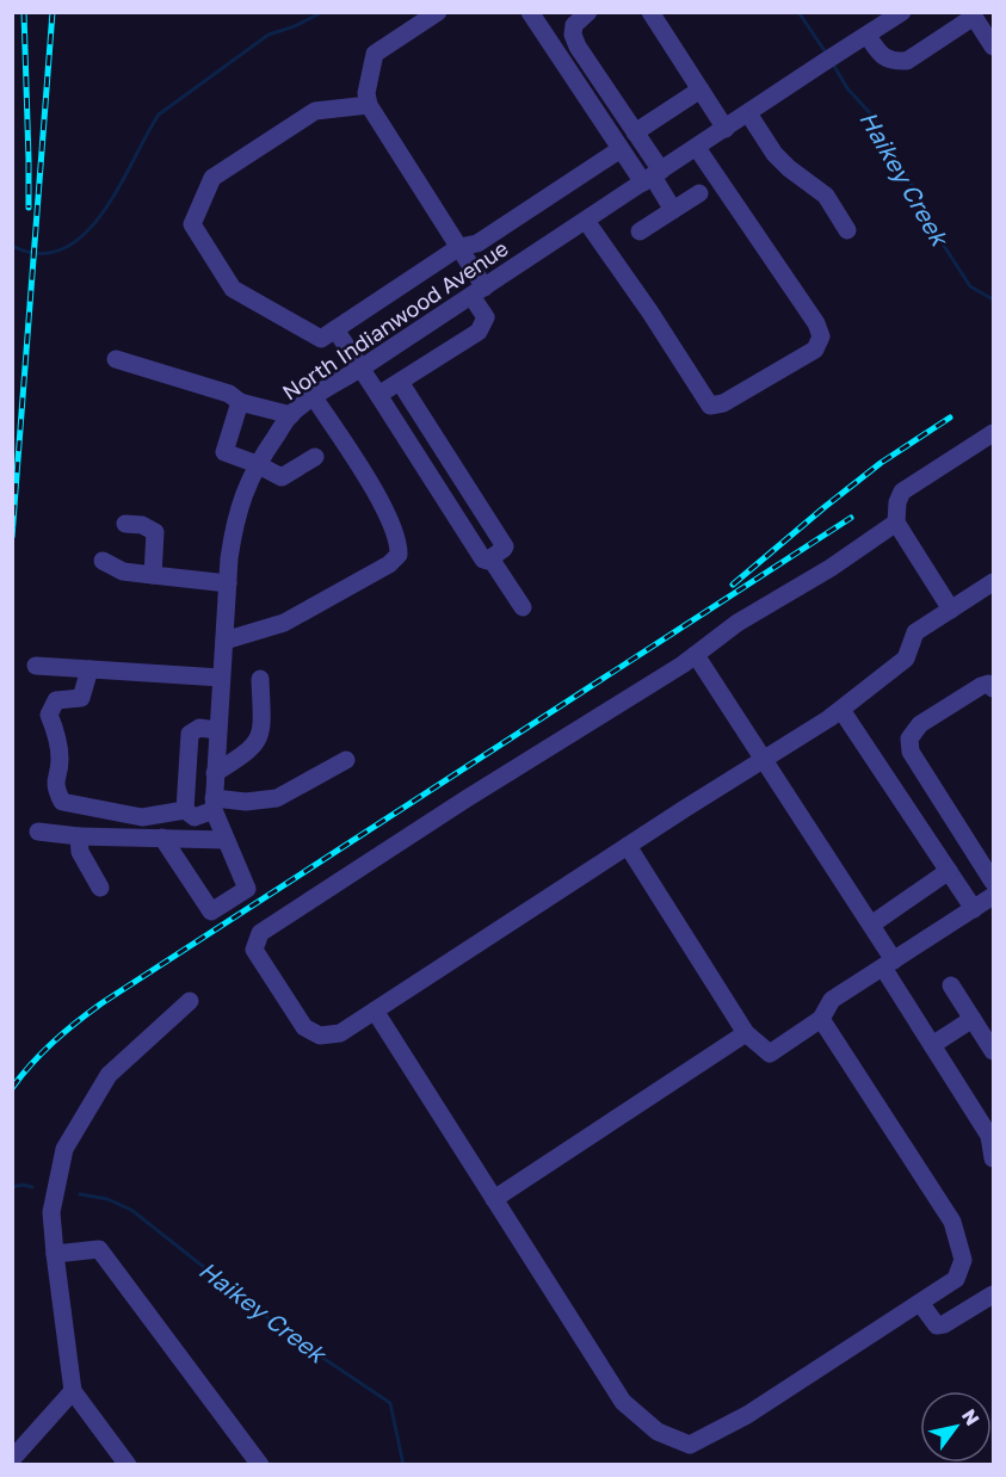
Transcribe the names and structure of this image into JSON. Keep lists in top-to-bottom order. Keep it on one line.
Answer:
{"streets":{"street":["North Indianwood Avenue"]},"water":["Haikey Creek"],"north":"top right"}
